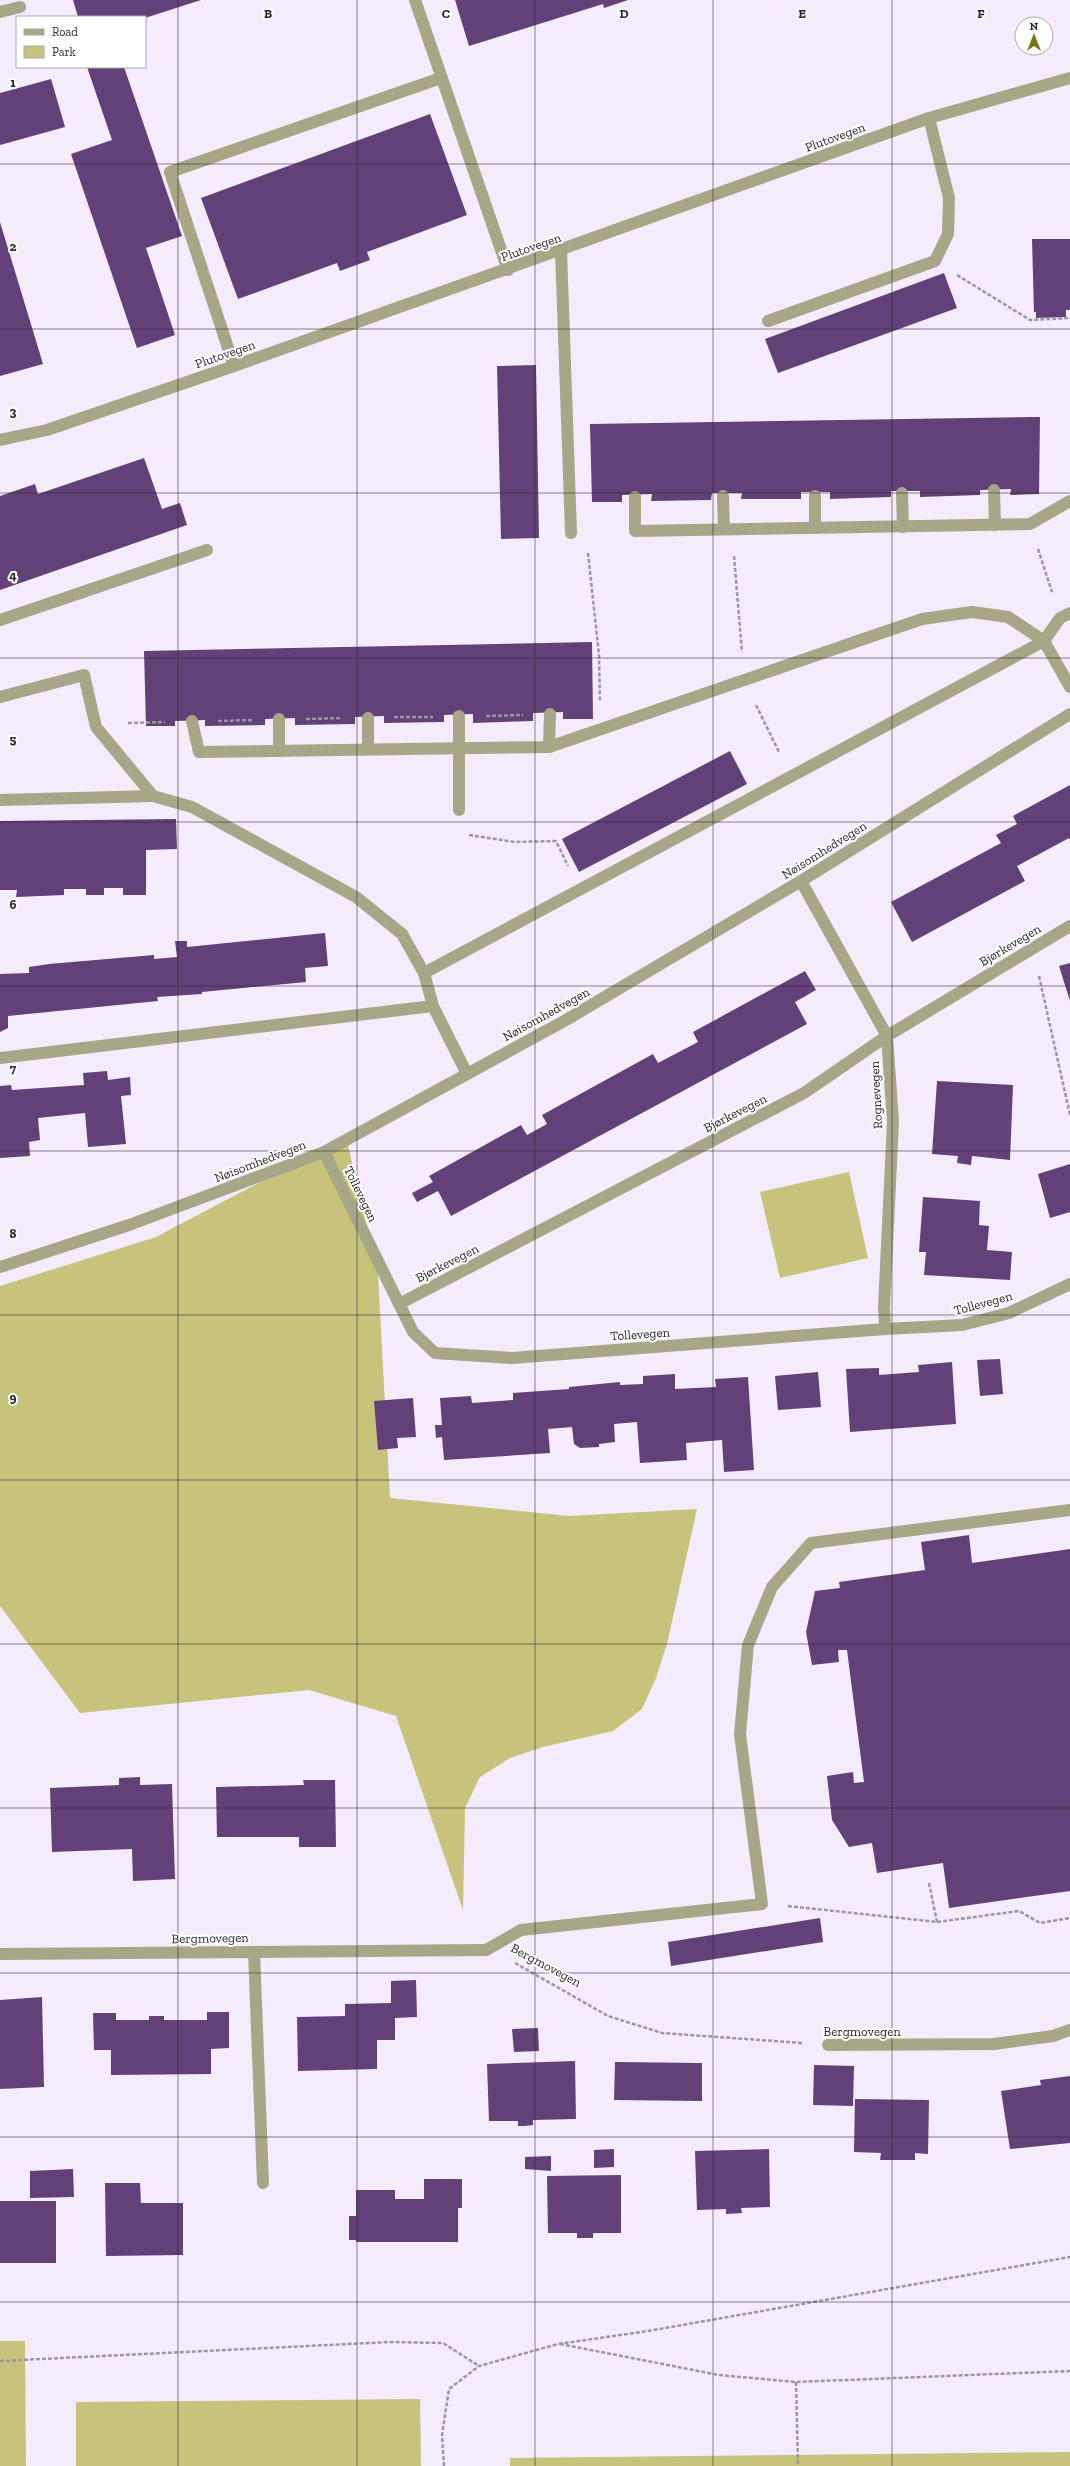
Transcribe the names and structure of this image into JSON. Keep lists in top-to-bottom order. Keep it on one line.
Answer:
{"streets":{"street":["Plutovegen","Nøisomhedvegen","Bjørkevegen","Rognevegen","Tollevegen","Bergmovegen"]},"crossings":[["Nøisomhedvegen","Rognevegen"],["Nøisomhedvegen","Tollevegen"],["Bjørkevegen","Rognevegen"],["Bjørkevegen","Tollevegen"],["Rognevegen","Tollevegen"]],"legend":["Road","Park"],"north":"top","grid":{"columns":["B","C","D","E","F"],"rows":["1","2","3","4","5","6","7","8","9"]}}
